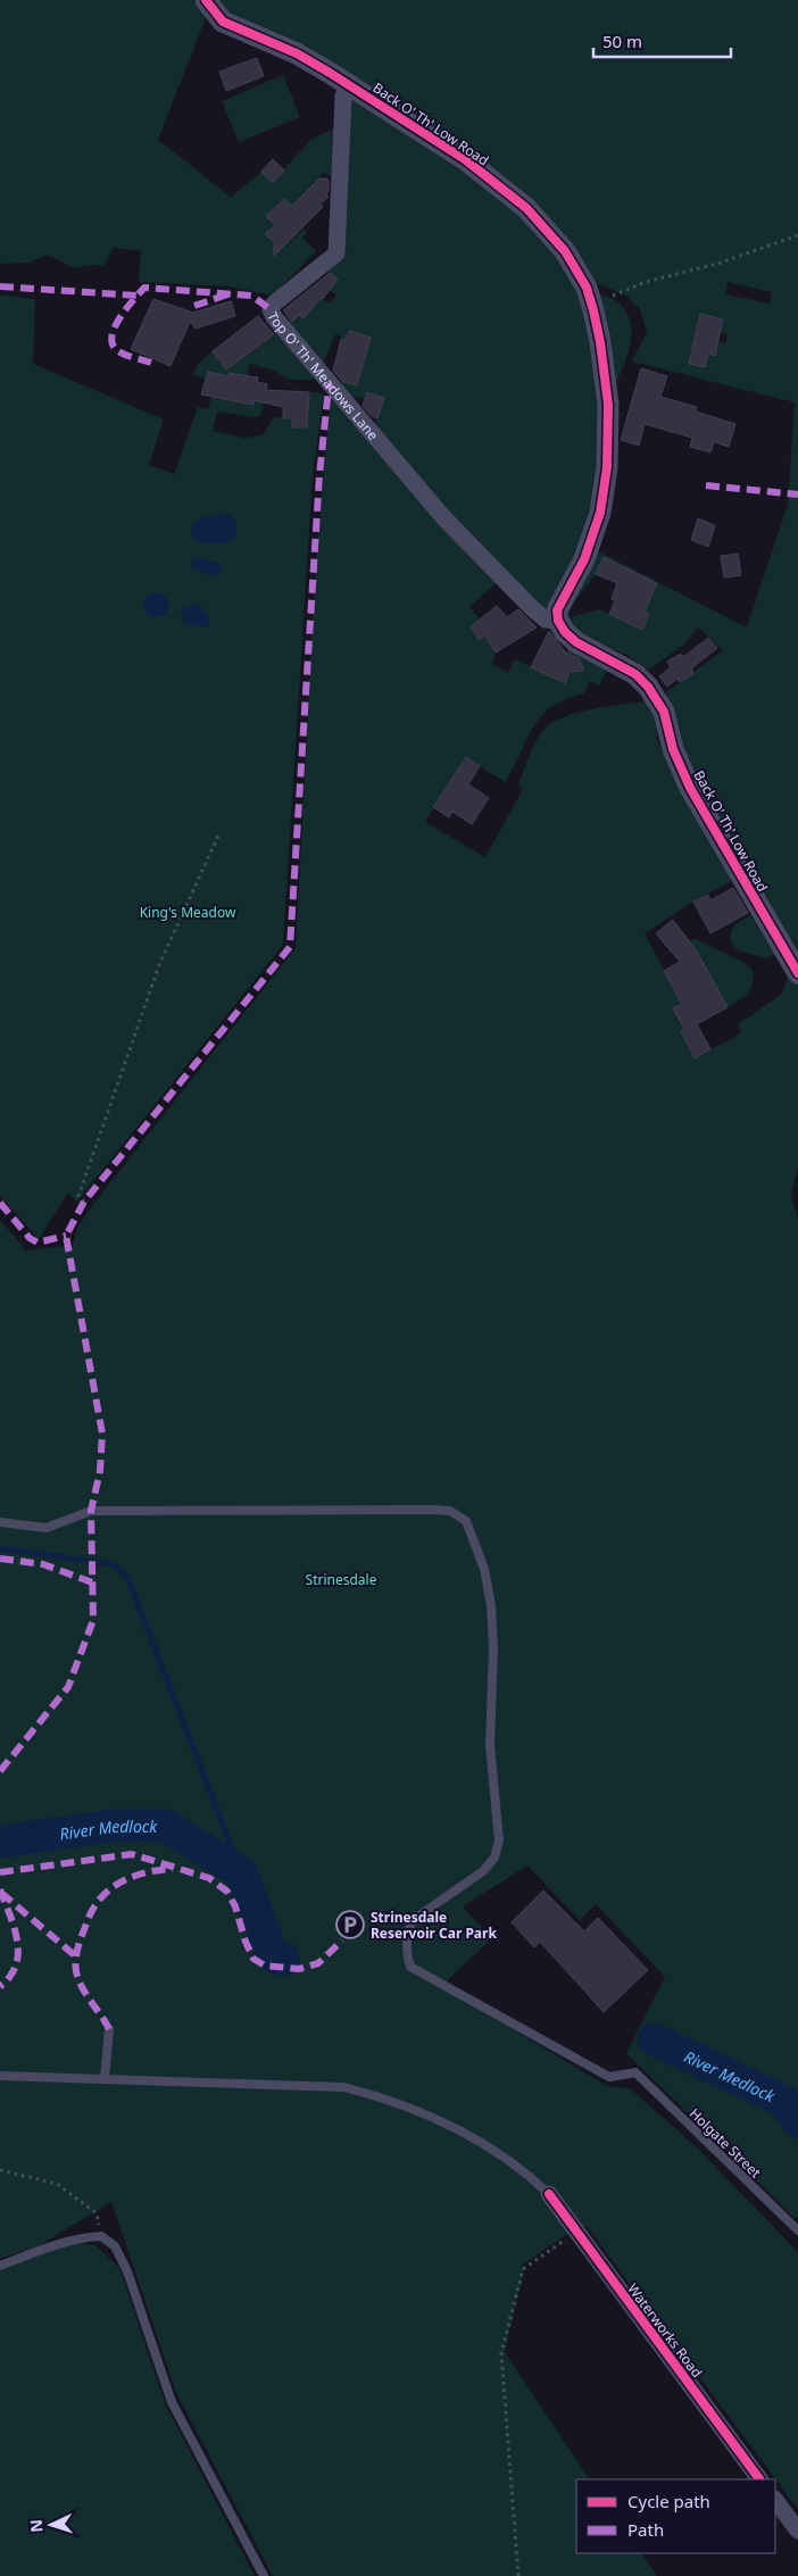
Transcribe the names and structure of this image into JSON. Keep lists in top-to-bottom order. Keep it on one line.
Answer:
{"streets":{"street":["Back O' Th' Low Road","Top O' Th' Meadows Lane","Waterworks Road"],"lane":["Holgate Street"]},"crossings":[["Back O' Th' Low Road","Top O' Th' Meadows Lane"]],"water":["River Medlock"],"parks":["King's Meadow","Strinesdale"],"places":{"parking":["Strinesdale Reservoir Car Park"]},"legend":["Cycle path","Path"],"scale_bar":"50 m","north":"left"}
